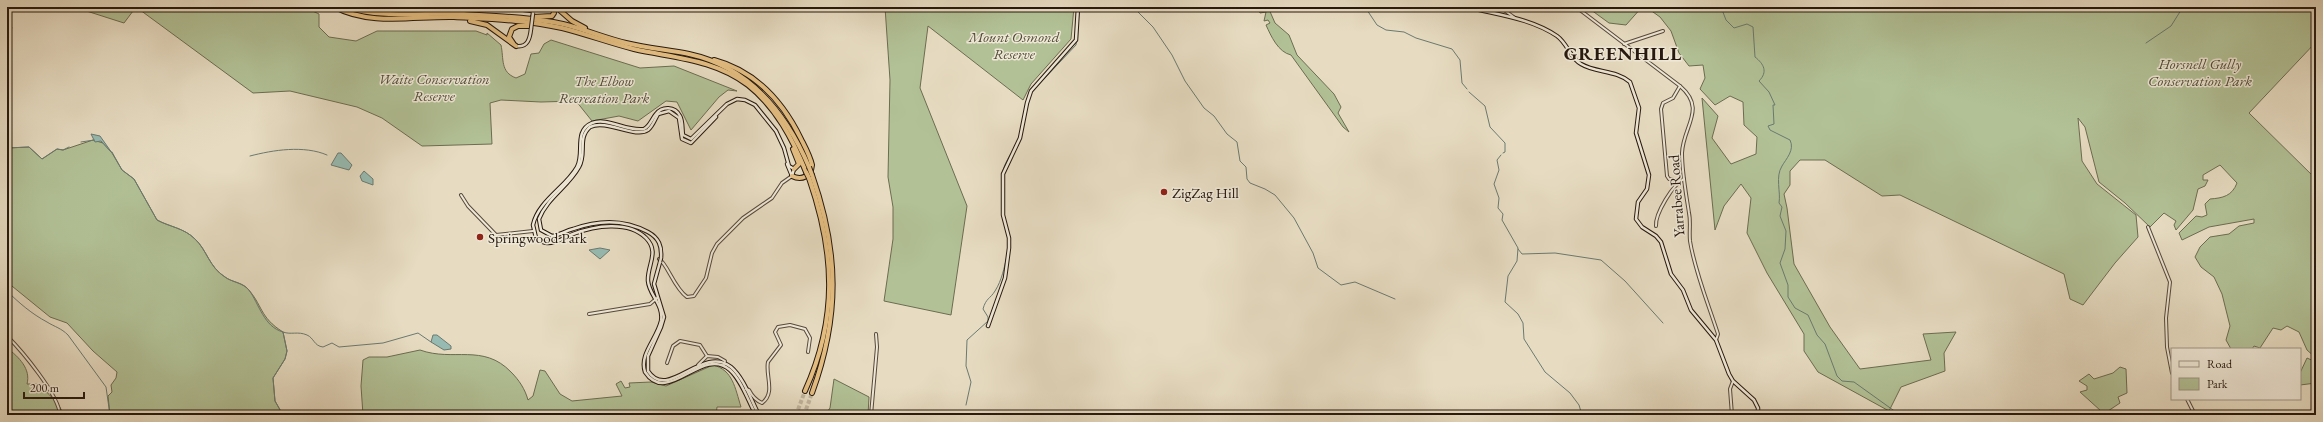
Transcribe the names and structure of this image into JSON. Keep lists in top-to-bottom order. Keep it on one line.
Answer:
{"streets":{"street":["Yarrabee Road"]},"districts":["GREENHILL"],"parks":["Mount Osmond Reserve","Horsnell Gully Conservation Park","Waite Conservation Reserve","The Elbow Recreation Park"],"places":["ZigZag Hill","Springwood Park"],"legend":["Road","Park"],"scale_bar":"200 m"}
